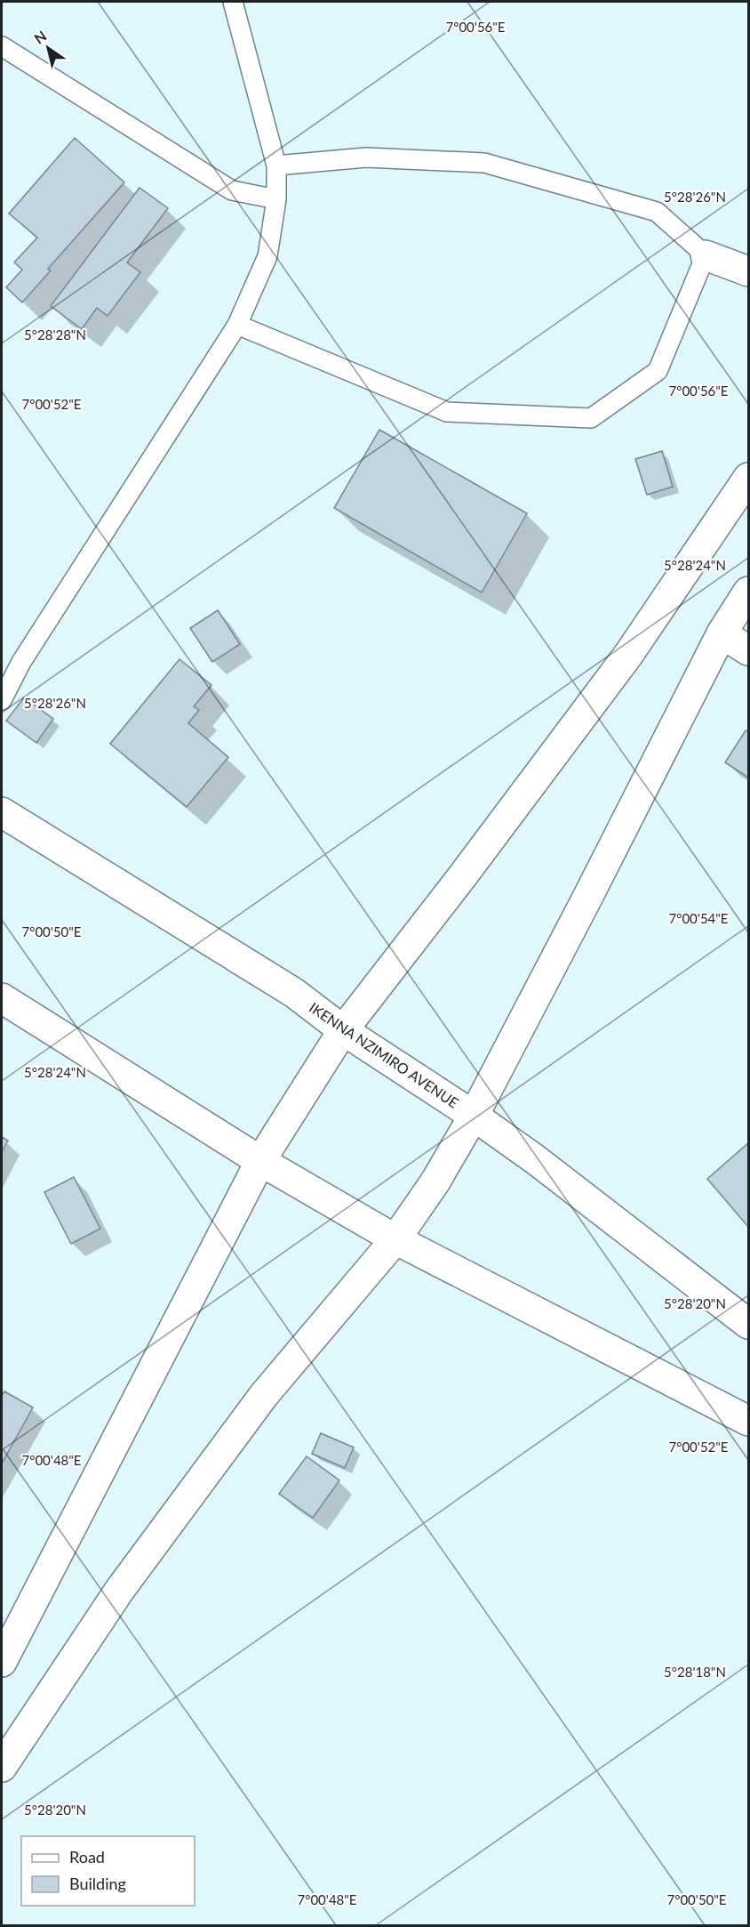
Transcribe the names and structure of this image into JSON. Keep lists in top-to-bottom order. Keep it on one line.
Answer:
{"streets":{"street":["IKENNA NZIMIRO AVENUE"]},"legend":["Road","Building"],"north":"top left","coordinates":["7°00'56\"E","5°28'26\"N","5°28'28\"N","7°00'52\"E","5°28'24\"N","7°00'54\"E","7°00'50\"E","5°28'20\"N","7°00'48\"E","5°28'18\"N"]}
